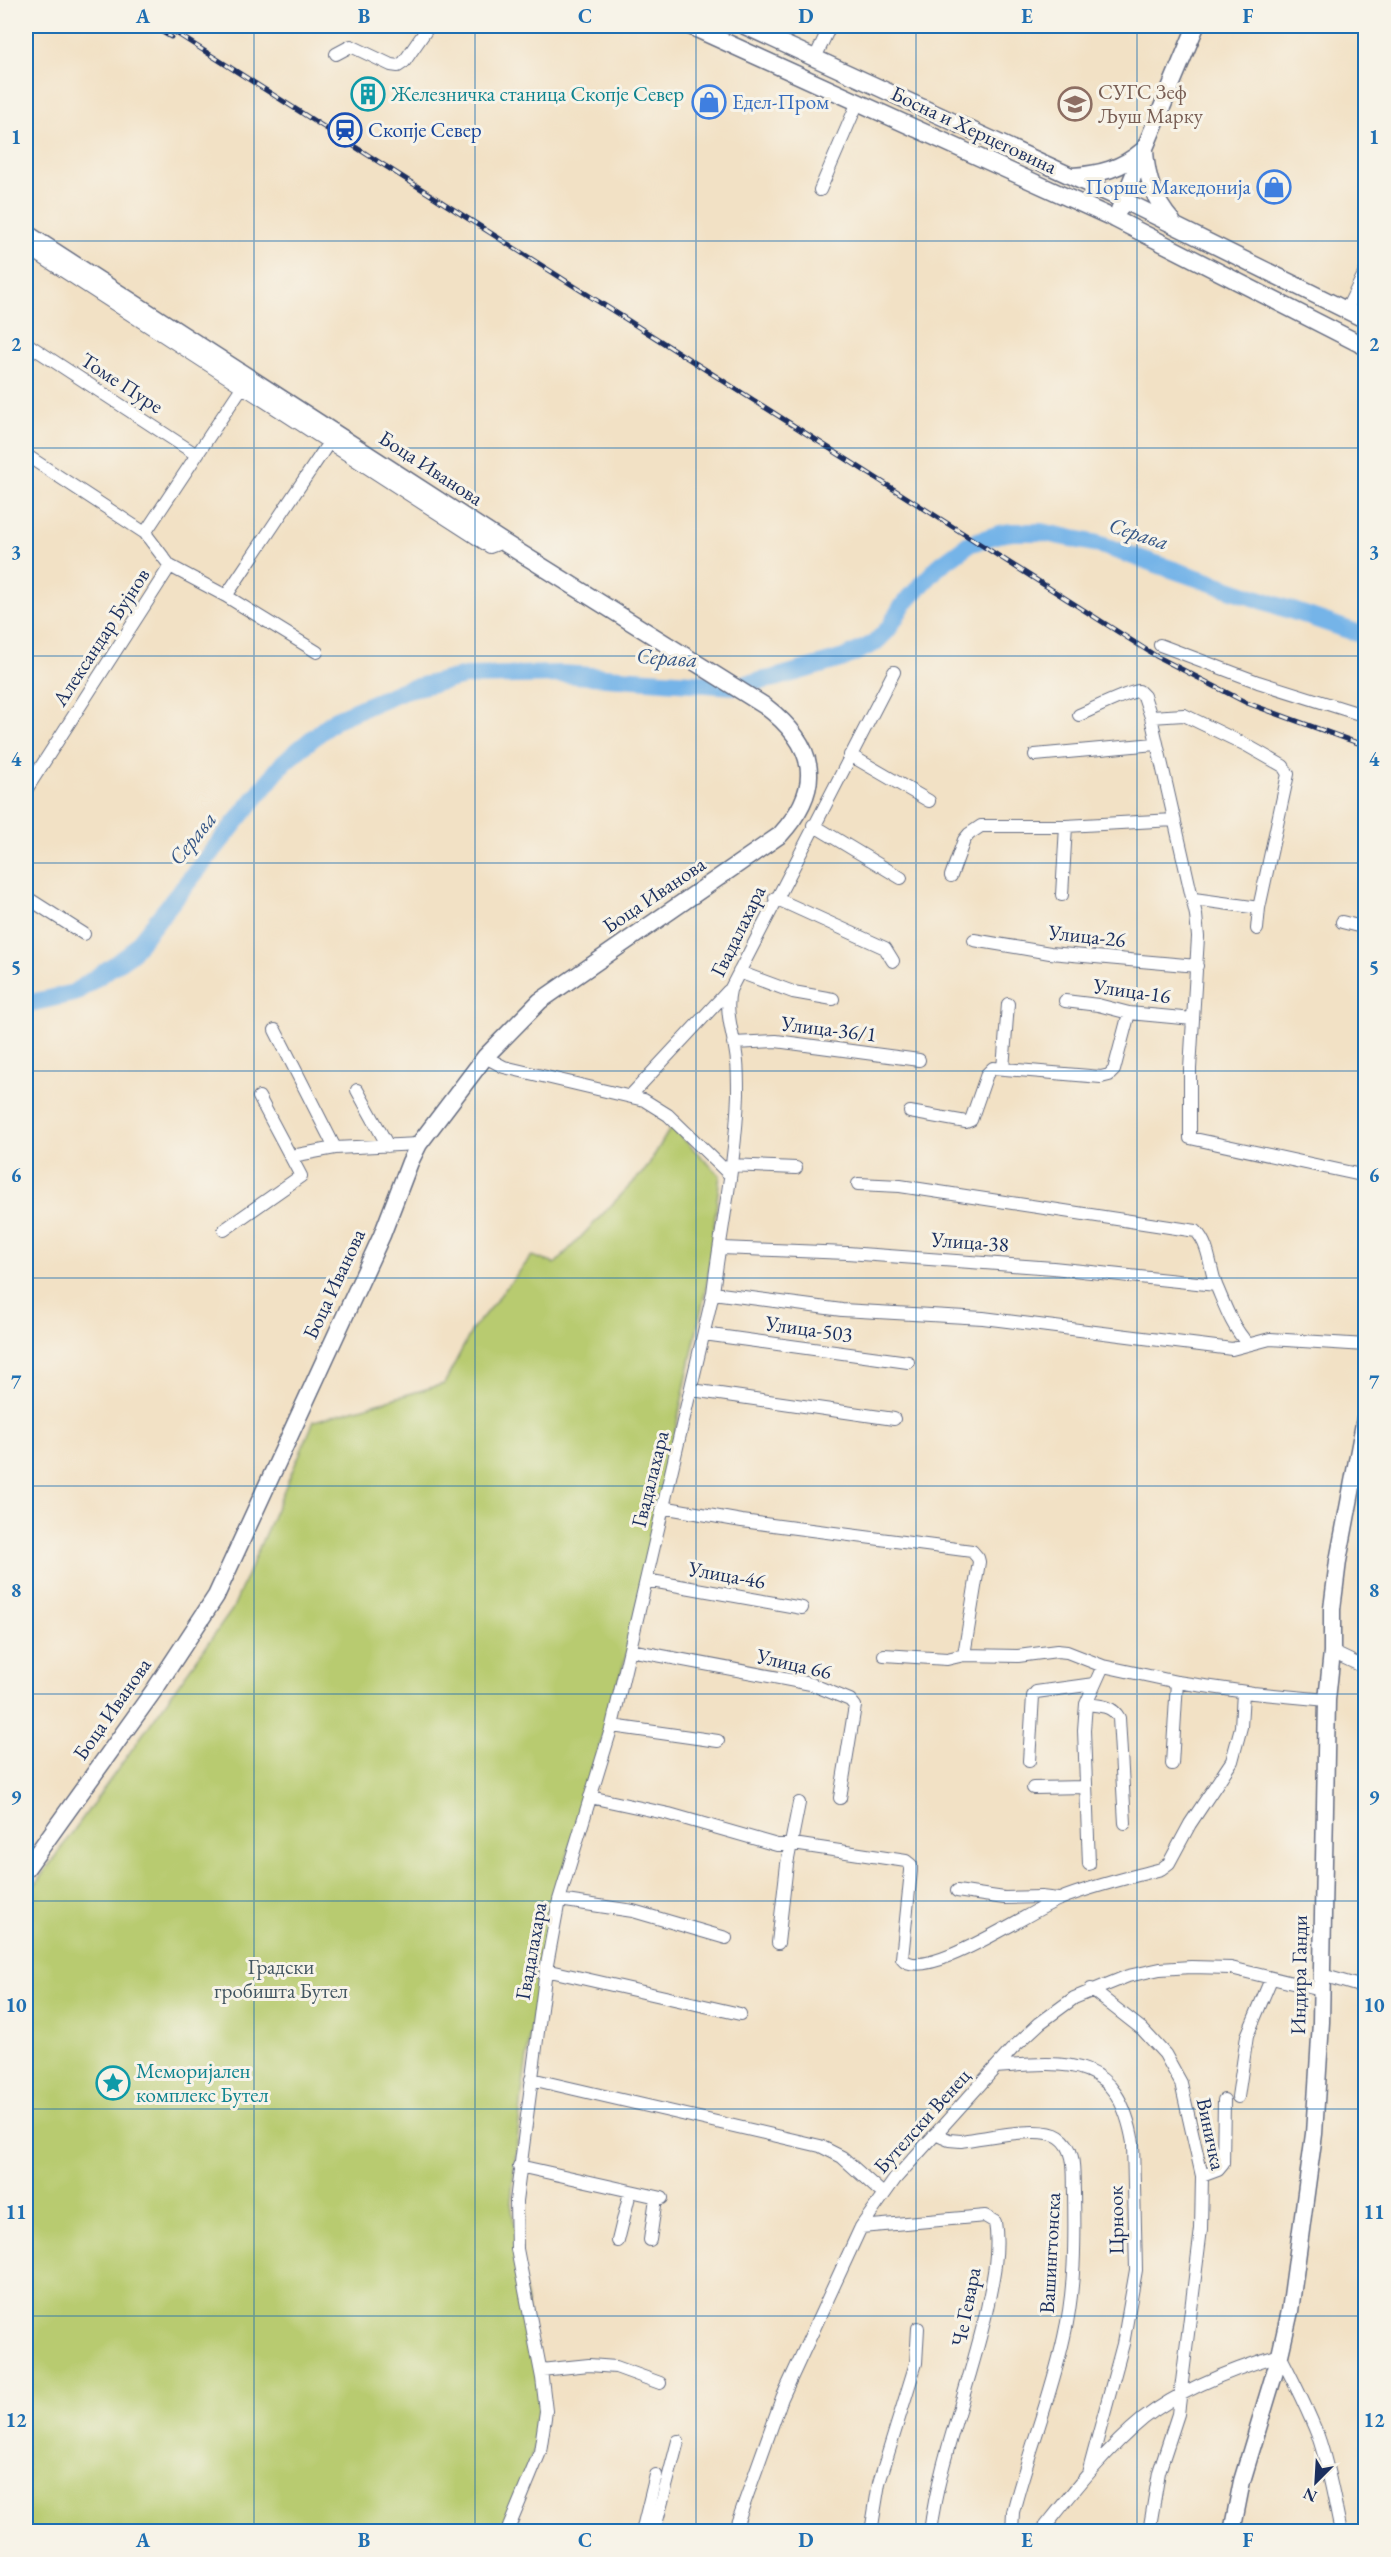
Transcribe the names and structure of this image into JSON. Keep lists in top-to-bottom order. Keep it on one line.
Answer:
{"streets":{"street":["Босна и Херцеговина","Томе Пуре","Боца Иванова","Александар Бујнов","Гвадалахара","Улица-26","Улица-16","Улица-36/1","Улица-38","Улица-503","Улица-46","Улица 66","Индира Ганди","Бутелски Венец","Виничка","Црноок","Вашингтонска","Че Гевара"]},"crossings":[["Гвадалахара","Улица-36/1"],["Гвадалахара","Улица-38"],["Гвадалахара","Улица-503"],["Гвадалахара","Улица-46"],["Гвадалахара","Улица 66"],["Индира Ганди","Бутелски Венец"],["Бутелски Венец","Виничка"],["Бутелски Венец","Црноок"],["Бутелски Венец","Вашингтонска"],["Бутелски Венец","Че Гевара"]],"water":["Серава"],"parks":["Градски гробишта Бутел"],"places":{"building":["Железничка станица Скопје Север"],"shop":["Едел-Пром","Порше Македонија"],"school or university":["СУГС Зеф Љуш Марку"],"station":["Скопје Север"],"place":["Меморијален комплекс Бутел"]},"north":"bottom left","grid":{"columns":["A","B","C","D","E","F"],"rows":["1","2","3","4","5","6","7","8","9","10","11","12"]}}
